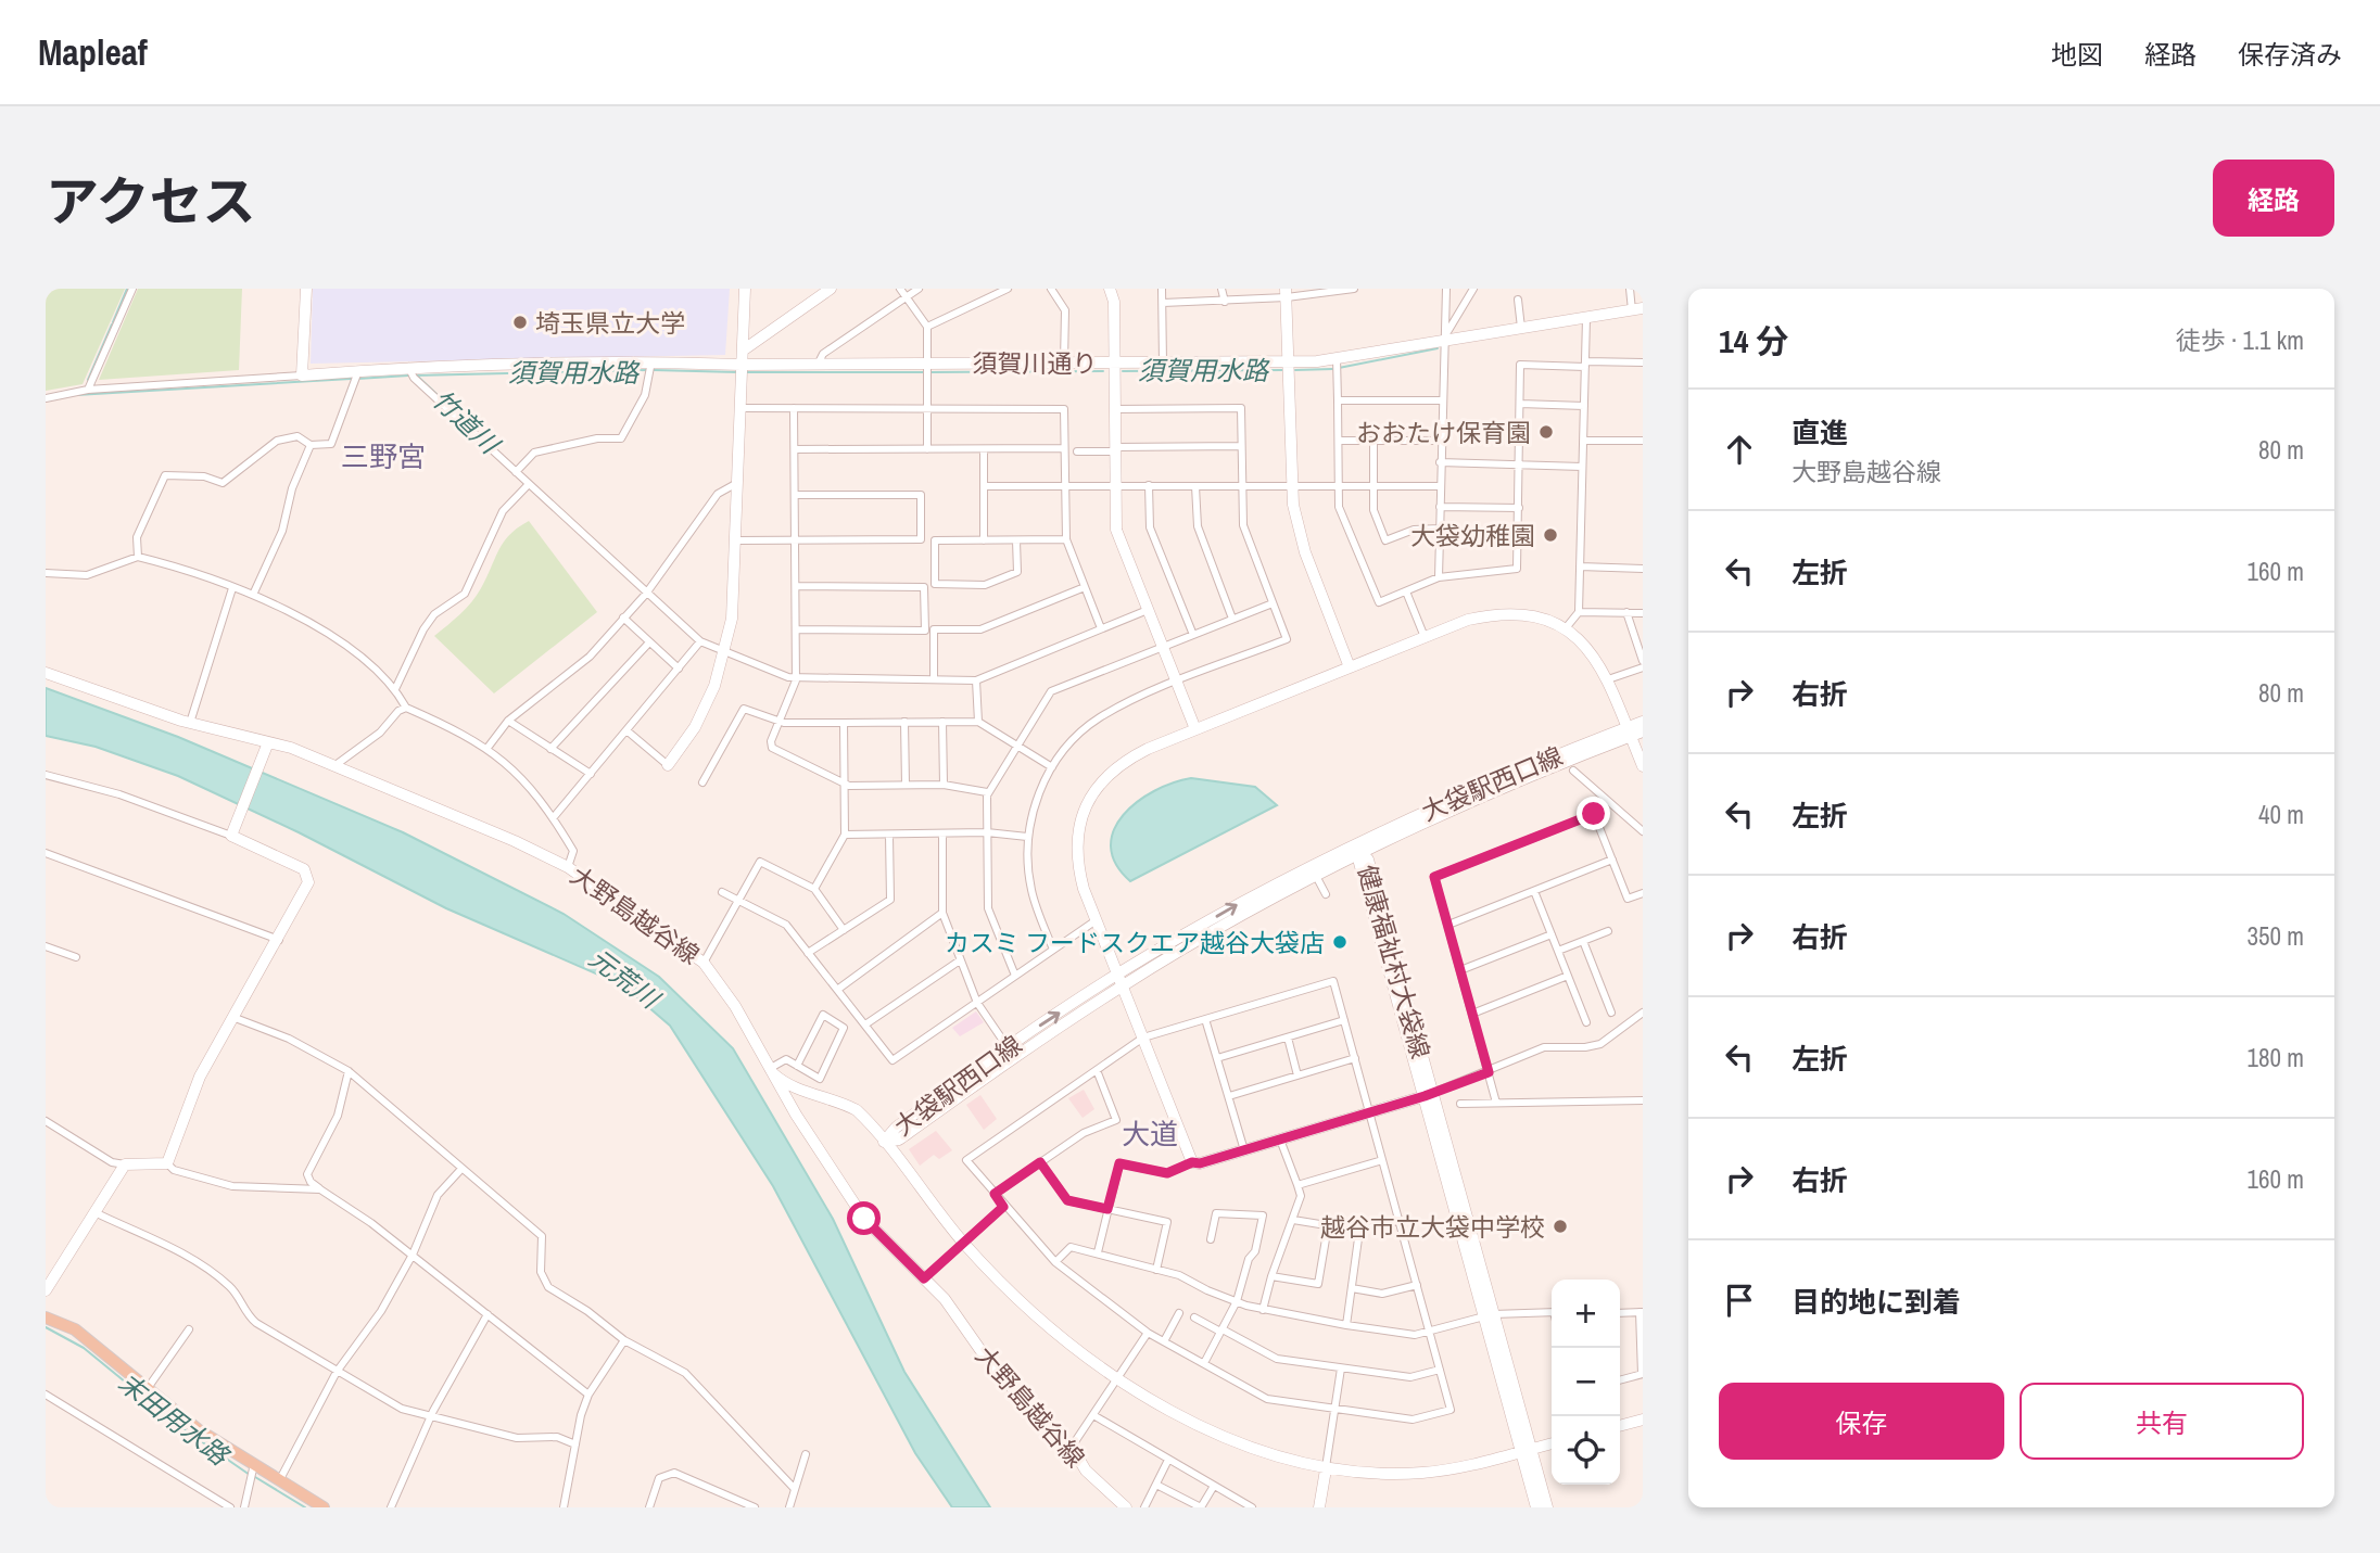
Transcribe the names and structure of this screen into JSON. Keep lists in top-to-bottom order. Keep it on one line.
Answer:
{"streets":{"street":["須賀川通り","大袋駅西口線","大野島越谷線","健康福祉村大袋線"]},"crossings":[["大袋駅西口線","健康福祉村大袋線"]],"districts":["三野宮","大道"],"water":["須賀用水路","竹道川","元荒川","末田用水路"],"places":["埼玉県立大学","おおたけ保育園","大袋幼稚園","カスミ フードスクエア越谷大袋店","越谷市立大袋中学校"],"page":{"header":"Mapleaf","nav":["地図","経路","保存済み"],"title":"アクセス","buttons":["経路",["保存","共有"]],"heading":["14 分","徒歩 · 1.1 km"],"list":[["直進","大野島越谷線","80 m"],["左折","160 m"],["右折","80 m"],["左折","40 m"],["右折","350 m"],["左折","180 m"],["右折","160 m"],"目的地に到着"],"map_buttons":["+","−"]}}
